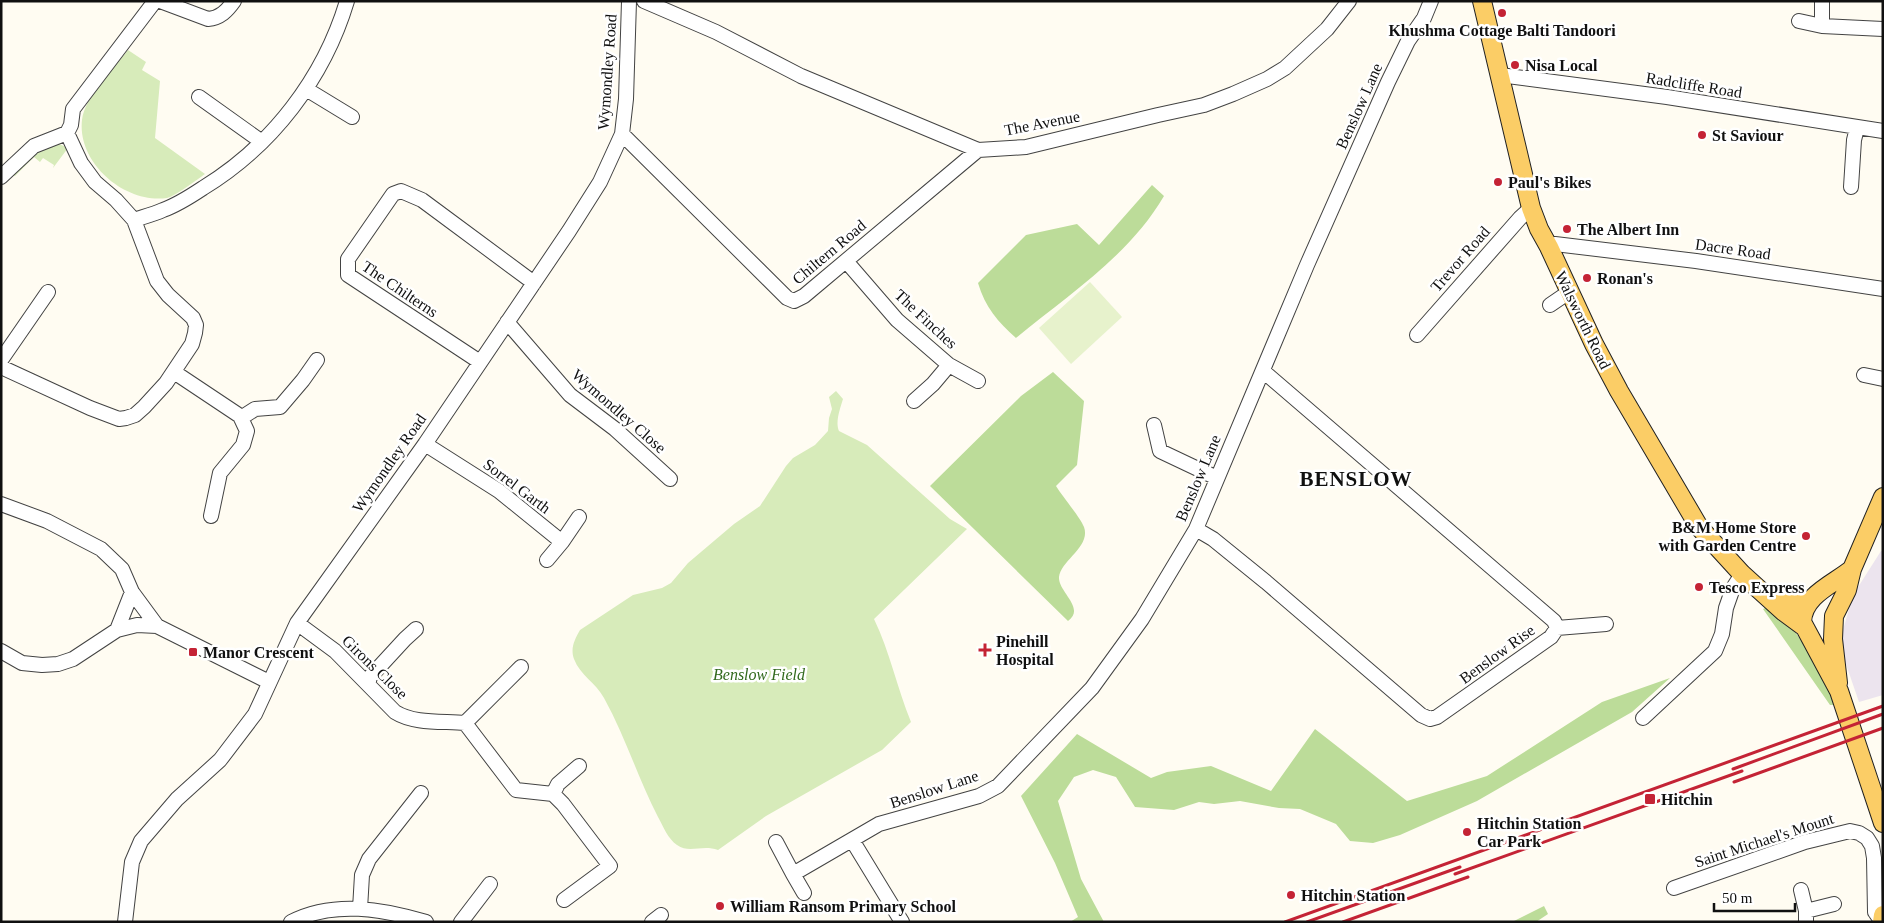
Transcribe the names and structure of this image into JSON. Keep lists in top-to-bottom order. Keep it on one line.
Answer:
{"streets":{"main road":["Walsworth Road"],"street":["Wymondley Road","Radcliffe Road","Benslow Lane","The Avenue","Dacre Road","Chiltern Road","Trevor Road","The Chilterns","The Finches","Wymondley Close","Sorrel Garth","Benslow Rise","Girons Close","Saint Michael's Mount"]},"crossings":[["Wymondley Road","Chiltern Road"],["Wymondley Road","The Chilterns"],["Wymondley Road","Wymondley Close"],["Wymondley Road","Sorrel Garth"],["Wymondley Road","Girons Close"],["Radcliffe Road","Walsworth Road"],["Benslow Lane","Benslow Rise"],["The Avenue","Chiltern Road"],["Dacre Road","Walsworth Road"],["Chiltern Road","The Finches"],["Trevor Road","Walsworth Road"]],"districts":["BENSLOW"],"parks":["Benslow Field"],"places":{"other":["Khushma Cottage Balti Tandoori","Nisa Local","St Saviour","Paul's Bikes","The Albert Inn","Ronan's","B&M Home Store with Garden Centre","Tesco Express","Hitchin Station Car Park","Hitchin Station","William Ransom Primary School"],"health":["Pinehill Hospital"],"transit":["Manor Crescent","Hitchin"]},"scale_bar":"50 m"}
